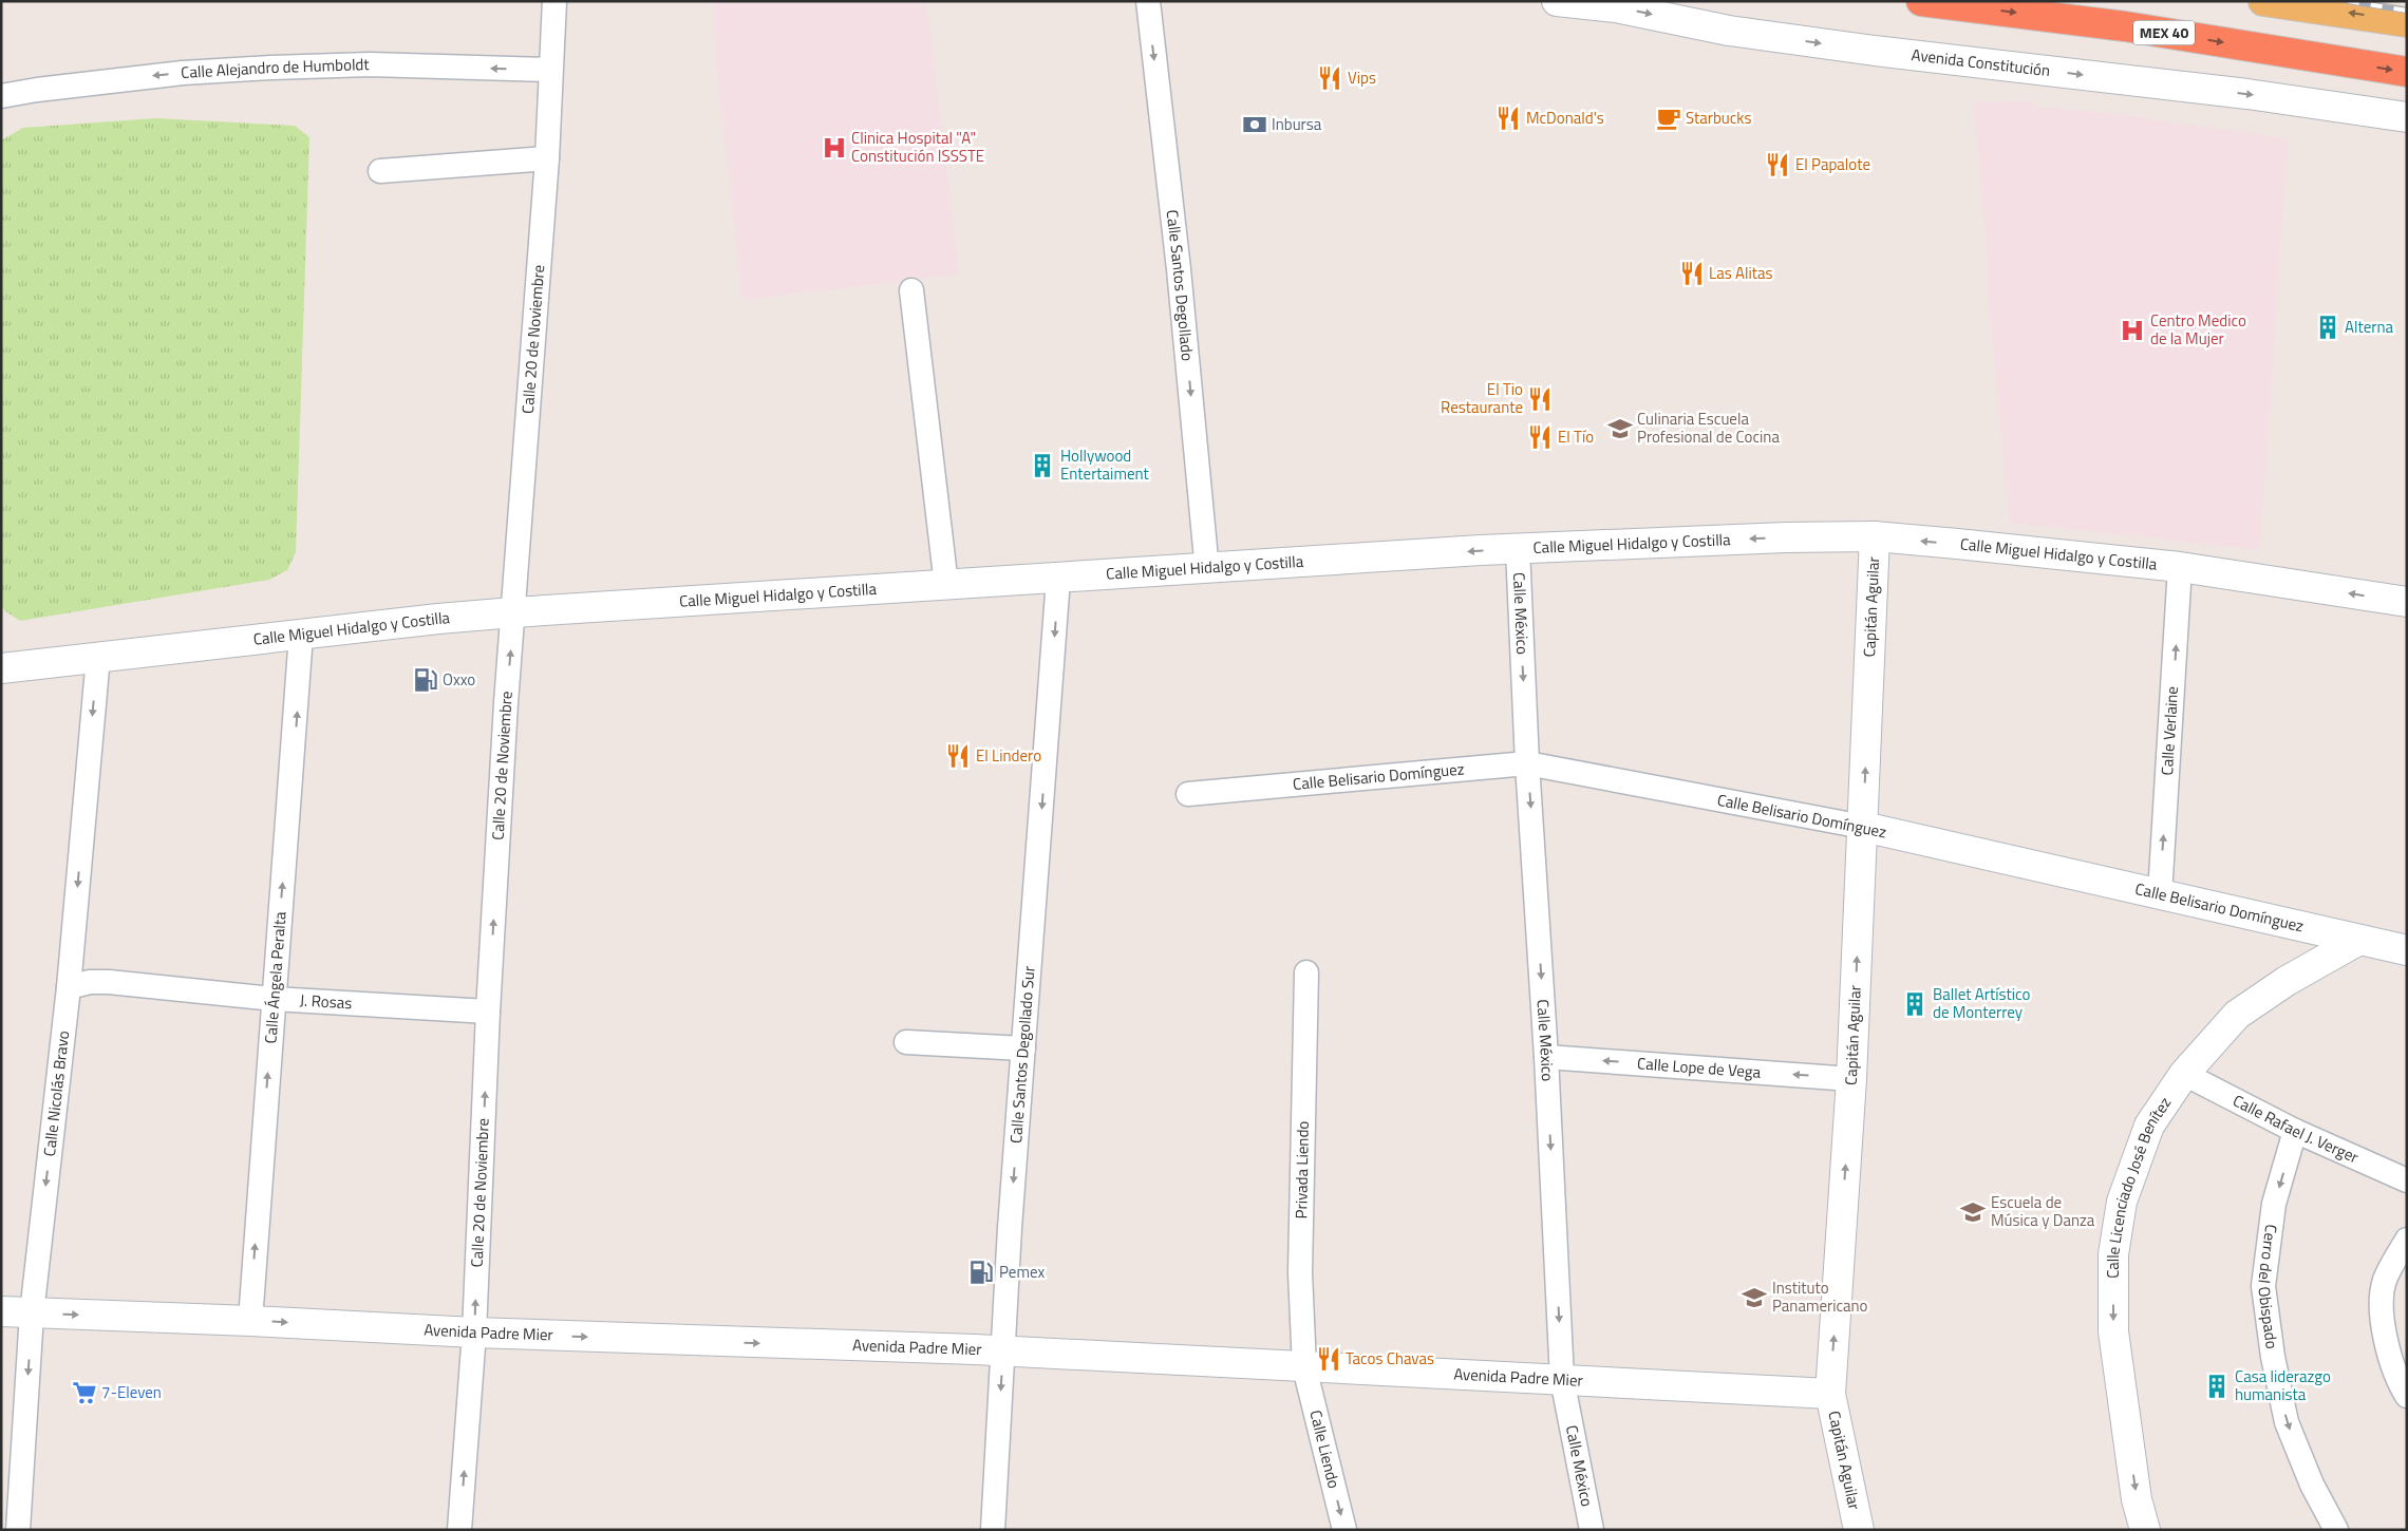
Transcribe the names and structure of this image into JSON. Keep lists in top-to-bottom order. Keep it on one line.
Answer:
{"streets":{"highway":["MEX 40"],"street":["Avenida Constitución","Calle Alejandro de Humboldt","Calle Santos Degollado","Calle 20 de Noviembre","Calle Miguel Hidalgo y Costilla","Capitán Aguilar","Calle México","Calle Verlaine","Calle Belisario Domínguez","Calle Ángela Peralta","J. Rosas","Calle Santos Degollado Sur","Calle Lope de Vega","Calle Nicolás Bravo","Calle Rafael J. Verger","Privada Liendo","Calle Licenciado José Benítez","Cerro del Obispado","Avenida Padre Mier","Calle Liendo"]},"crossings":[["Calle Alejandro de Humboldt","Calle 20 de Noviembre"],["Calle Santos Degollado","Calle Miguel Hidalgo y Costilla"],["Calle 20 de Noviembre","Calle Miguel Hidalgo y Costilla"],["Calle 20 de Noviembre","J. Rosas"],["Calle 20 de Noviembre","Avenida Padre Mier"],["Calle Miguel Hidalgo y Costilla","Capitán Aguilar"],["Calle Miguel Hidalgo y Costilla","Calle México"],["Calle Miguel Hidalgo y Costilla","Calle Verlaine"],["Calle Miguel Hidalgo y Costilla","Calle Ángela Peralta"],["Calle Miguel Hidalgo y Costilla","Calle Santos Degollado Sur"],["Calle Miguel Hidalgo y Costilla","Calle Nicolás Bravo"],["Capitán Aguilar","Calle Belisario Domínguez"],["Capitán Aguilar","Calle Lope de Vega"],["Capitán Aguilar","Avenida Padre Mier"],["Calle México","Calle Belisario Domínguez"],["Calle México","Calle Lope de Vega"],["Calle México","Avenida Padre Mier"],["Calle Verlaine","Calle Belisario Domínguez"],["Calle Belisario Domínguez","Calle Licenciado José Benítez"],["Calle Ángela Peralta","J. Rosas"],["Calle Ángela Peralta","Avenida Padre Mier"],["J. Rosas","Calle Nicolás Bravo"],["Calle Santos Degollado Sur","Avenida Padre Mier"],["Calle Nicolás Bravo","Avenida Padre Mier"],["Calle Rafael J. Verger","Calle Licenciado José Benítez"],["Calle Rafael J. Verger","Cerro del Obispado"],["Privada Liendo","Avenida Padre Mier"],["Privada Liendo","Calle Liendo"],["Avenida Padre Mier","Calle Liendo"]],"one_way":["Avenida Constitución","Calle Santos Degollado","Calle 20 de Noviembre","Calle Miguel Hidalgo y Costilla","Capitán Aguilar","Calle México","Calle Verlaine","Calle Ángela Peralta","Calle Santos Degollado Sur","Calle Lope de Vega","Calle Nicolás Bravo","Calle Licenciado José Benítez","Avenida Padre Mier","Calle Liendo"],"places":{"restaurant":["Vips","McDonald's","El Papalote","Las Alitas","El Tio Restaurante","El Tío","El Lindero","Tacos Chavas"],"cafe":["Starbucks"],"bank":["Inbursa"],"hospital":["Clinica Hospital \"A\" Constitución ISSSTE","Centro Medico de la Mujer"],"building":["Alterna","Hollywood Entertaiment","Ballet Artístico de Monterrey","Casa liderazgo humanista"],"school or university":["Culinaria Escuela Profesional de Cocina","Escuela de Música y Danza","Instituto Panamericano"],"fuel station":["Oxxo","Pemex"],"supermarket":["7-Eleven"]}}
